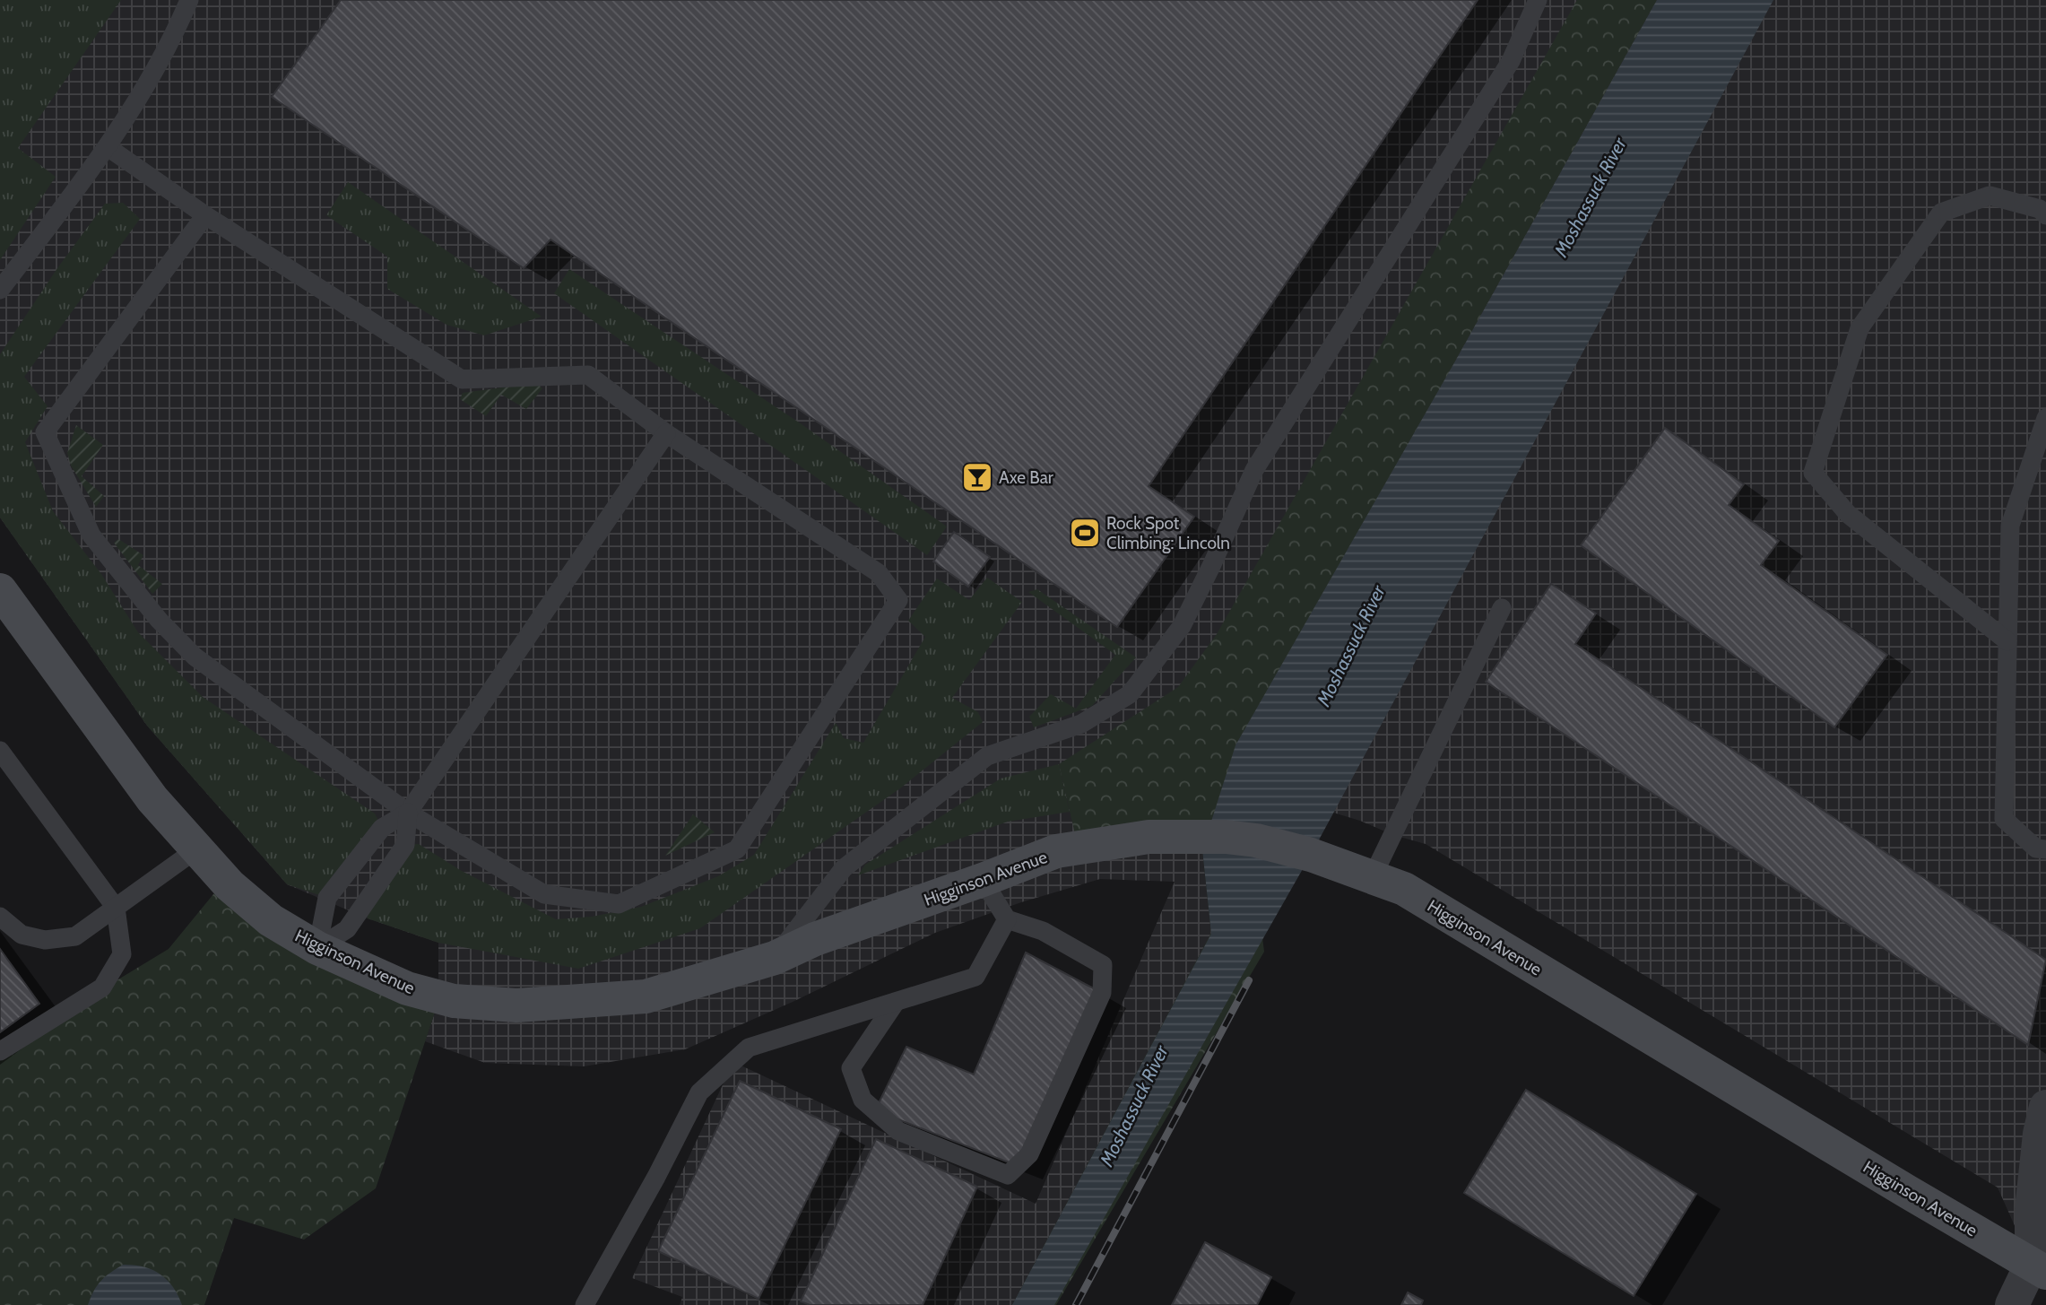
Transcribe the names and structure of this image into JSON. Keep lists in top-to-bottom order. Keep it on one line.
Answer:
{"streets":{"street":["Higginson Avenue"]},"water":["Moshassuck River"],"places":{"bar":["Axe Bar"],"sports":["Rock Spot Climbing: Lincoln"]}}
